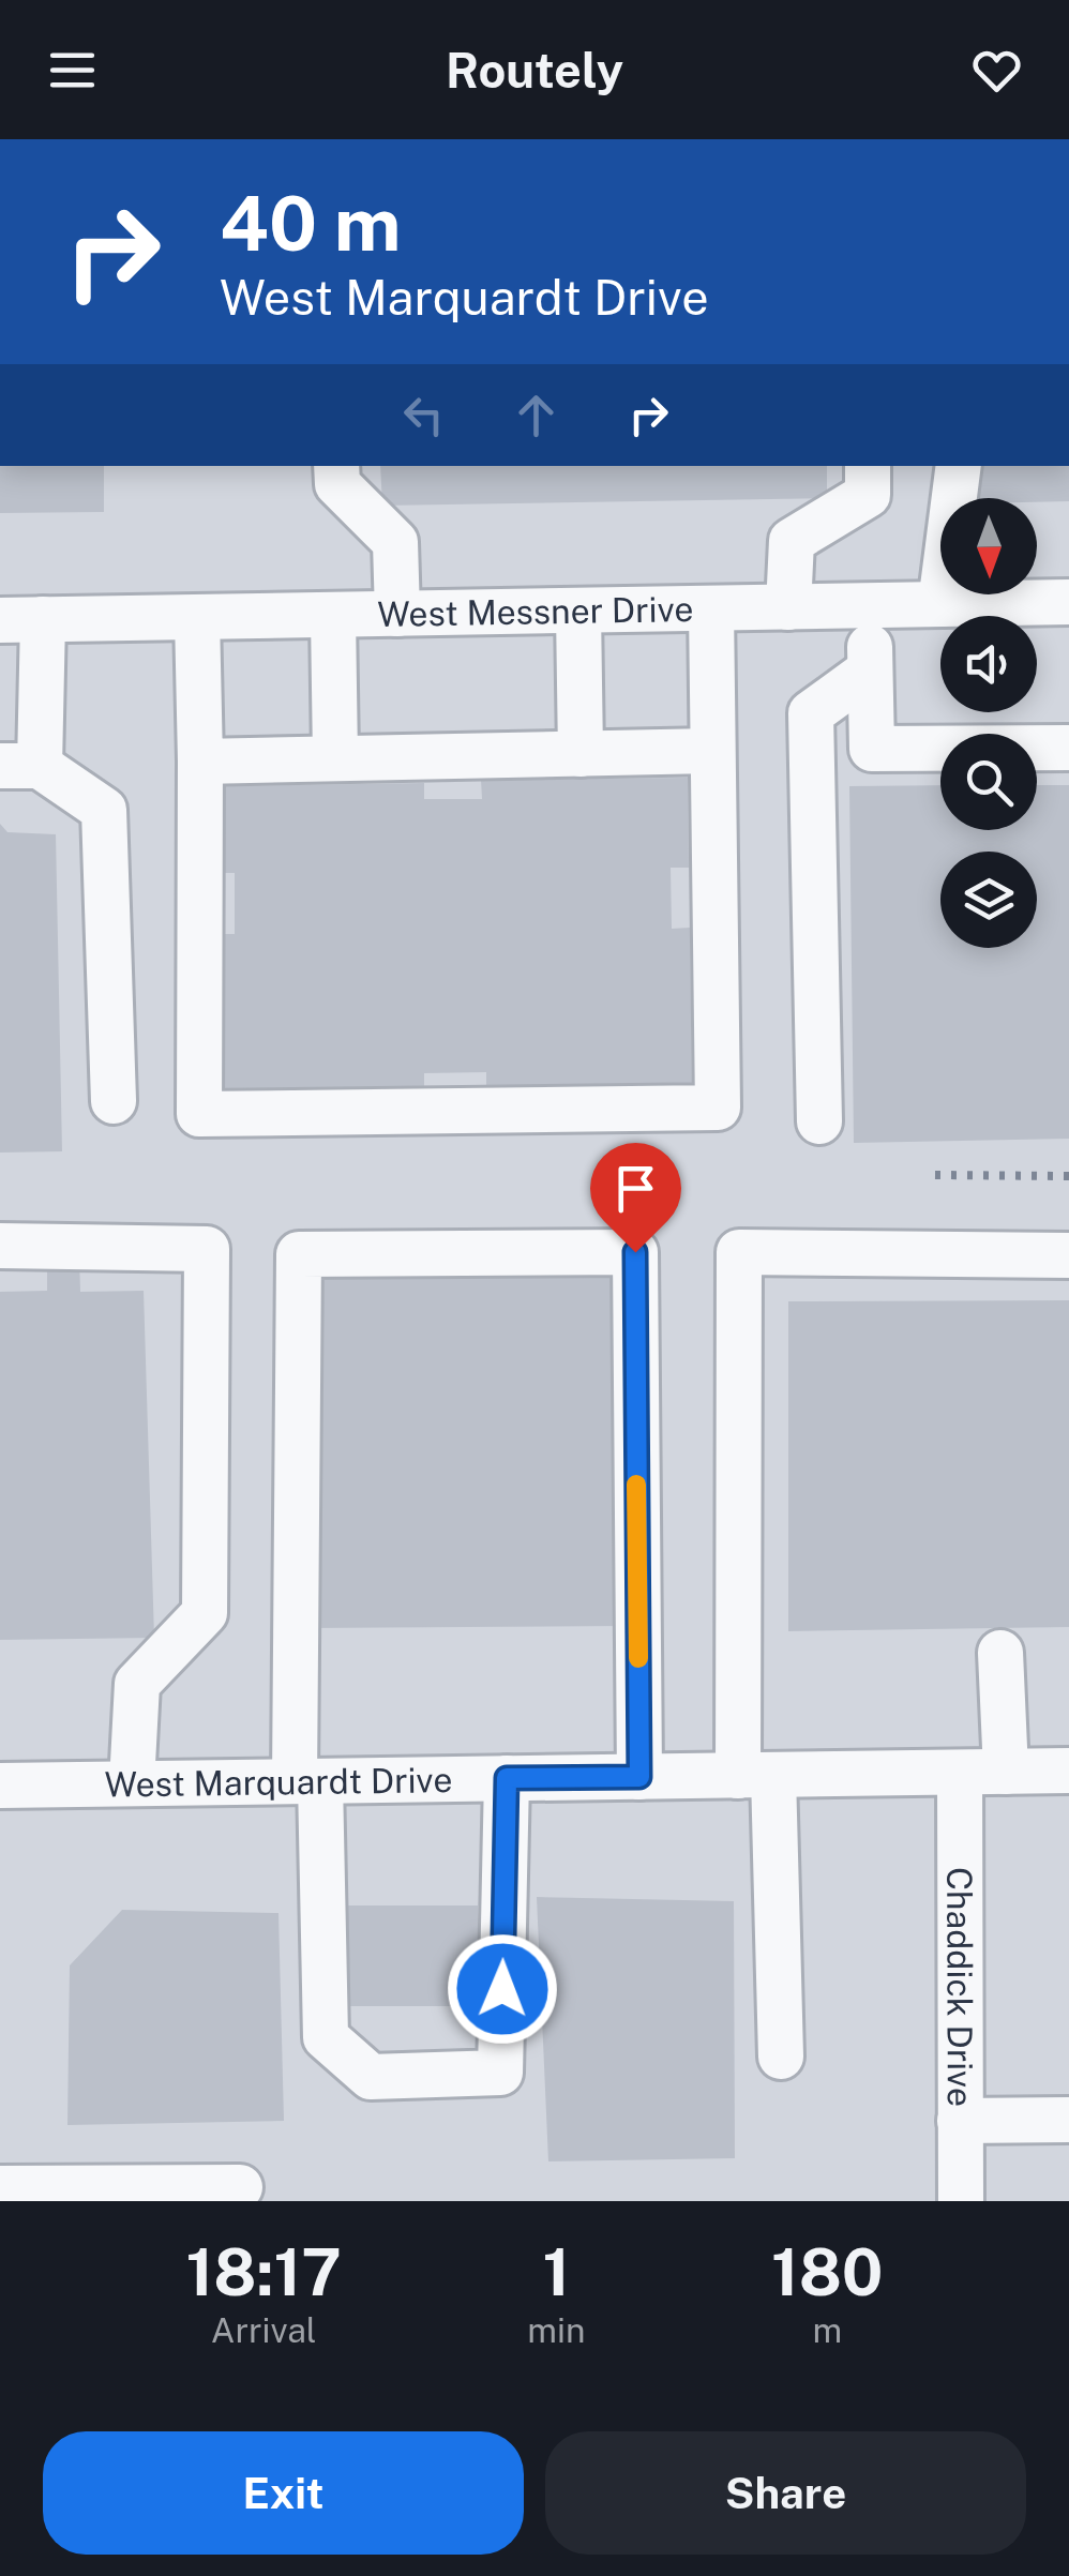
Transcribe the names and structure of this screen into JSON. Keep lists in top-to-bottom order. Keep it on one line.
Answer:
{"streets":{"street":["West Messner Drive","West Marquardt Drive","Chaddick Drive"]},"crossings":[["West Marquardt Drive","Chaddick Drive"]],"north":"bottom","page":{"header":"Routely","turn":["40 m","West Marquardt Drive"],"eta":["18:17","Arrival","1","min","180","m"],"buttons":["Exit","Share"]}}
